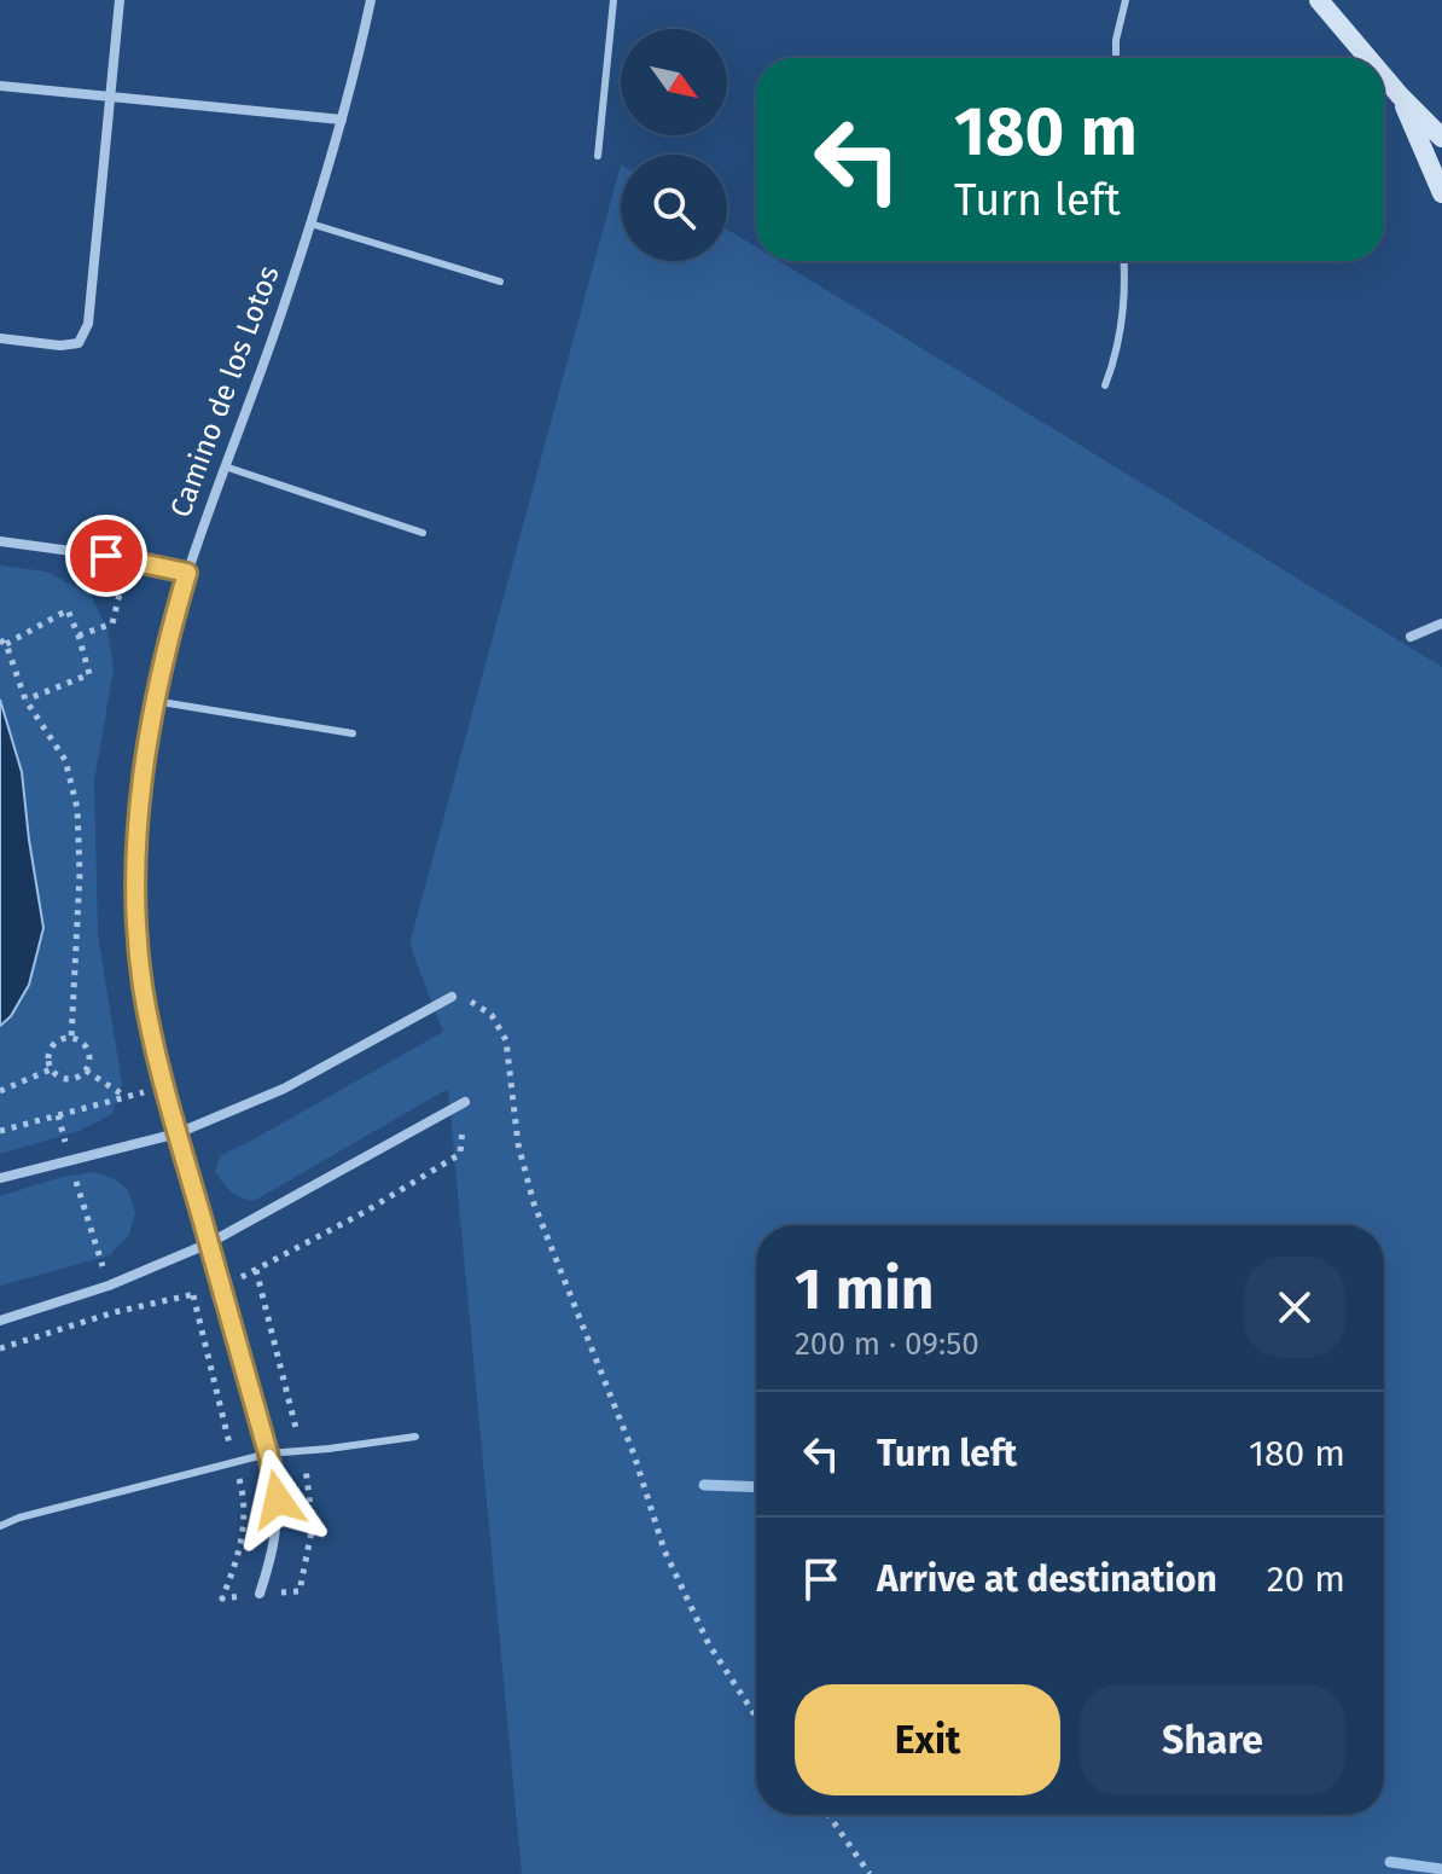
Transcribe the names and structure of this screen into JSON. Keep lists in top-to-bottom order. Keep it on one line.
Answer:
{"streets":{"street":["Camino de los Lotos"]},"north":"bottom right","page":{"turn":["180 m","Turn left"],"heading":["1 min","200 m · 09:50"],"list":[{"name":"Turn left","value":"180 m"},{"name":"Arrive at destination","value":"20 m"}],"buttons":["Exit","Share"]}}
